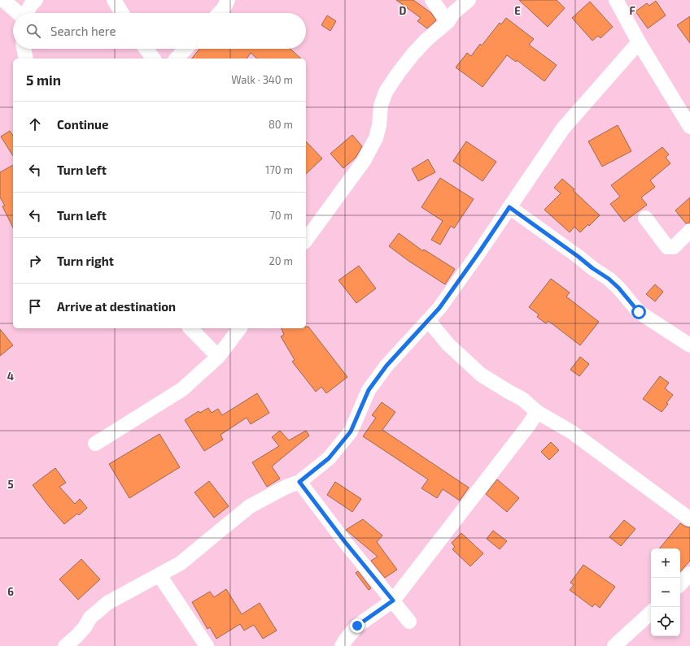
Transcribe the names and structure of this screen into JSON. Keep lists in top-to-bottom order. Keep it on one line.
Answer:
{"page":{"search":"Search here","heading":["5 min","Walk · 340 m"],"list":[["Continue","80 m"],["Turn left","170 m"],["Turn left","70 m"],["Turn right","20 m"],"Arrive at destination"],"map_buttons":["+","−"]},"grid":{"columns":["D","E","F"],"rows":["4","5","6"]}}
